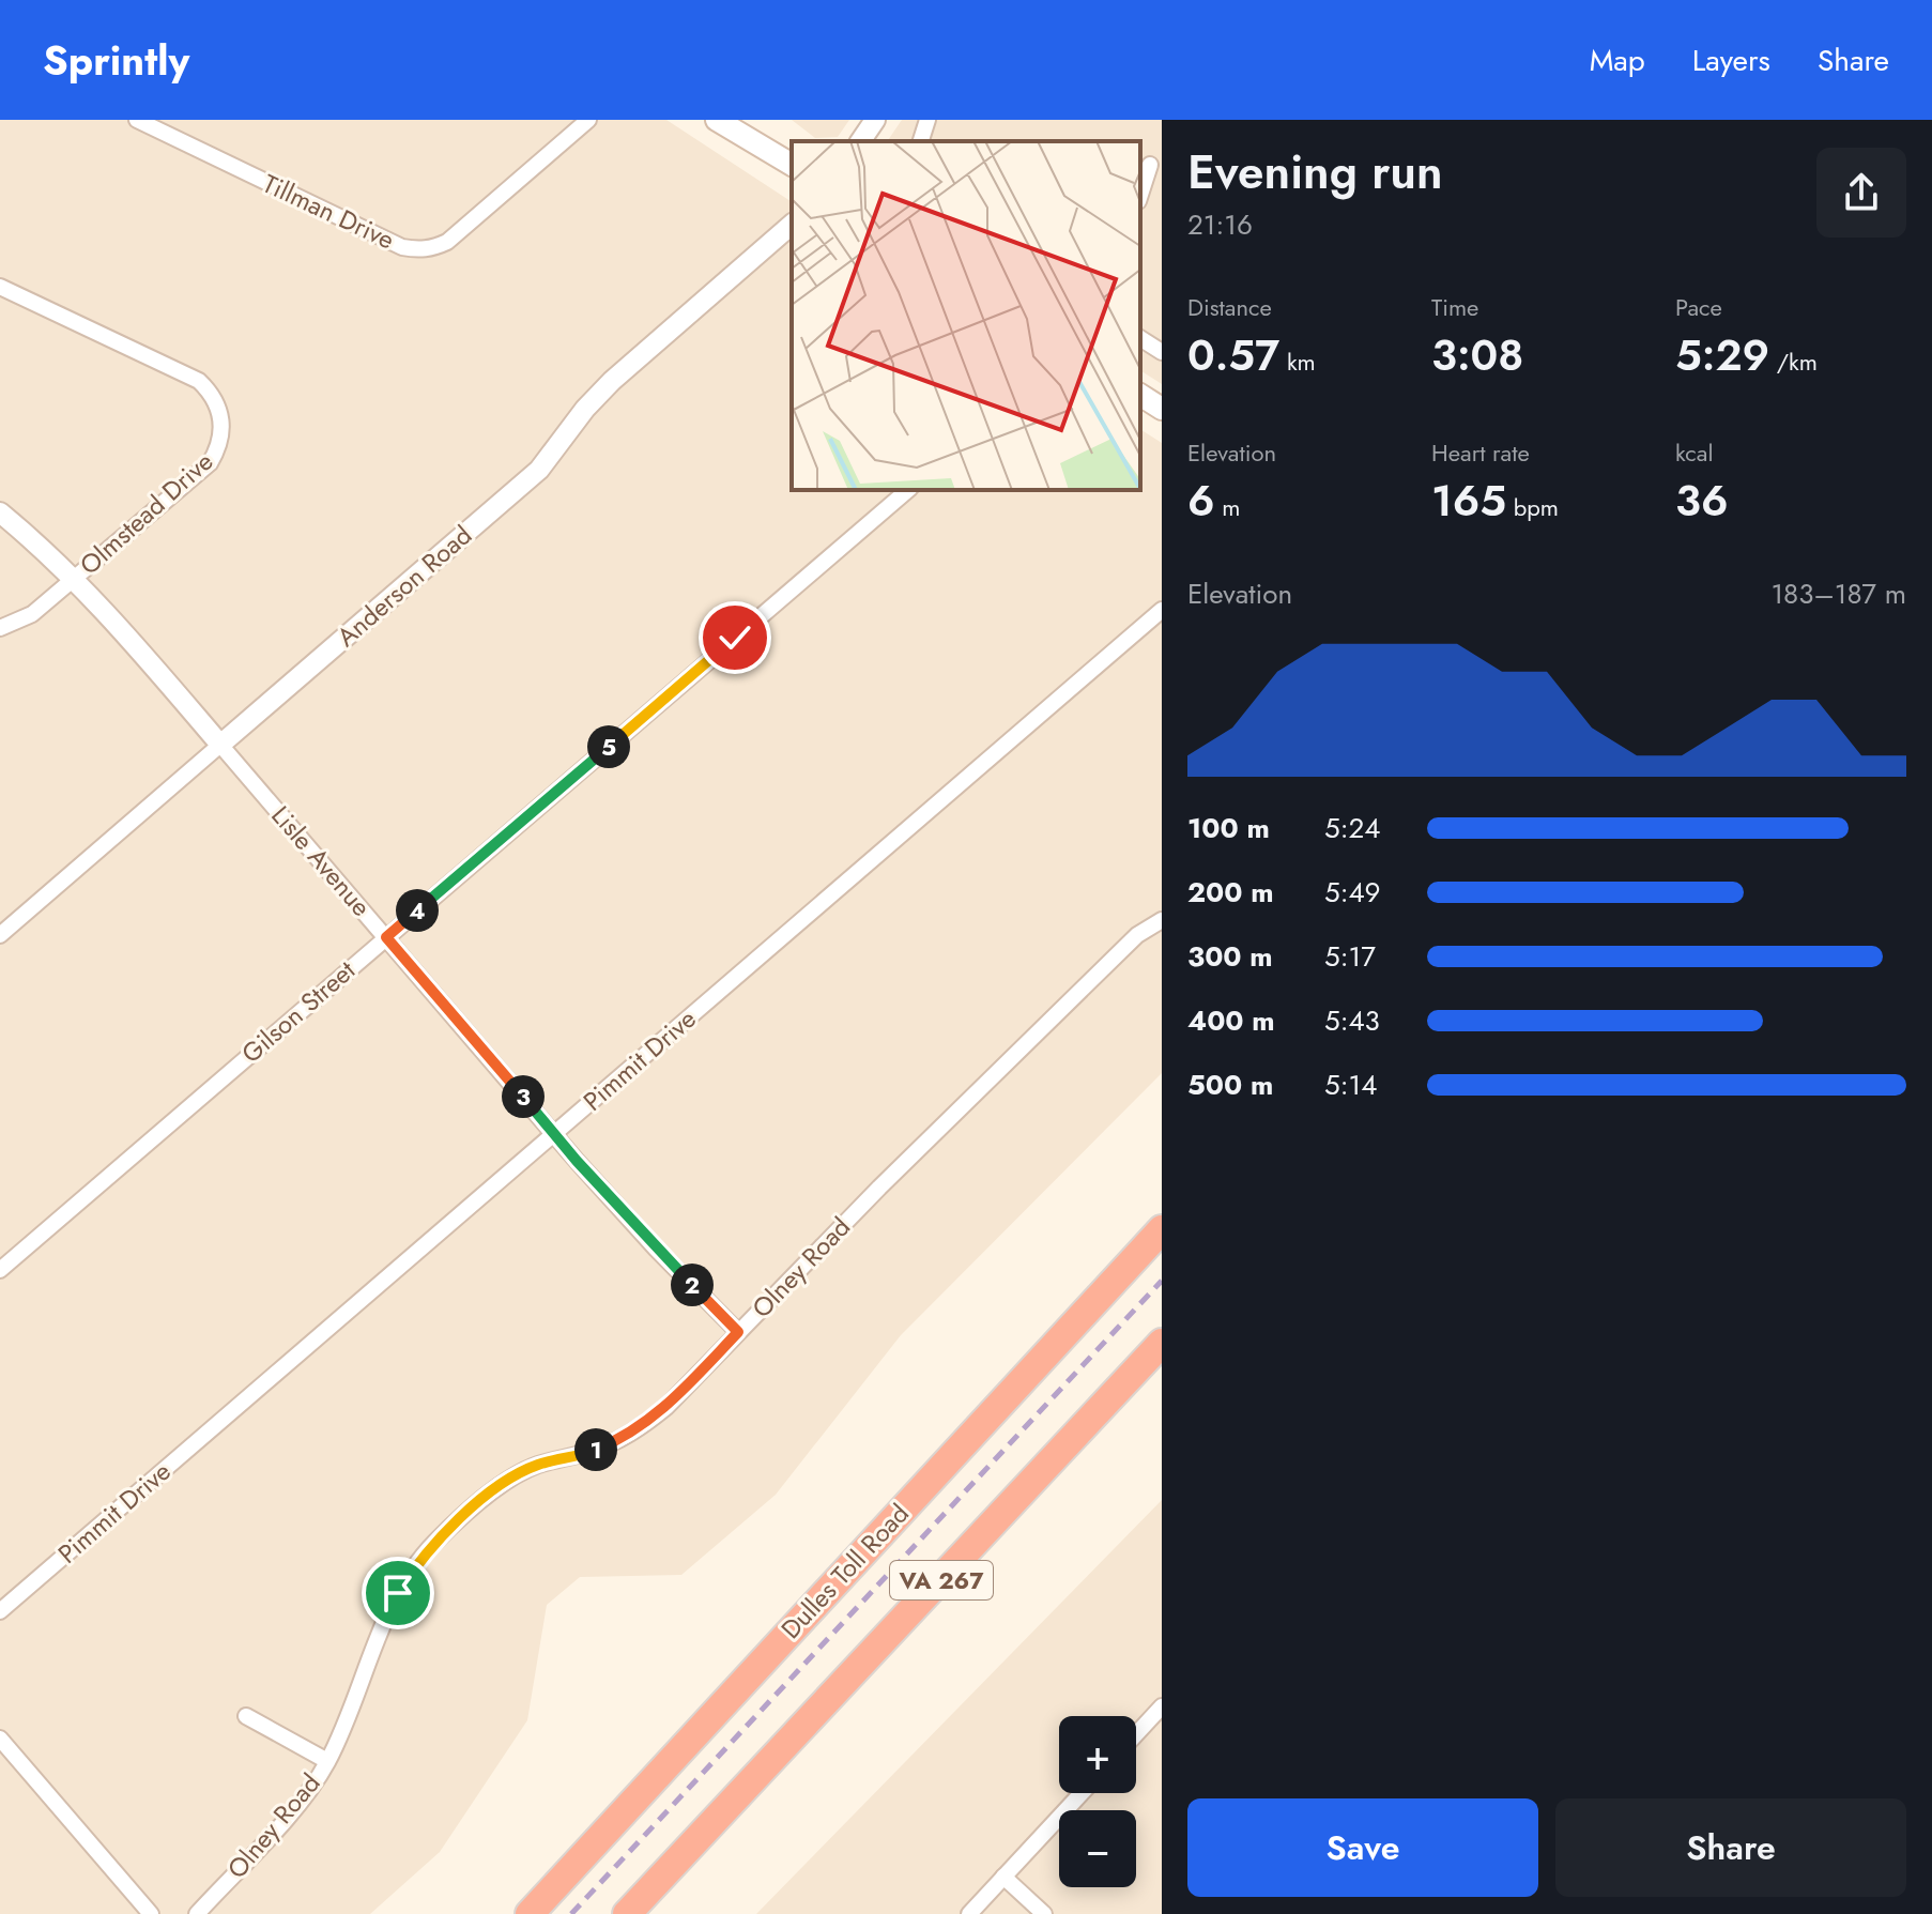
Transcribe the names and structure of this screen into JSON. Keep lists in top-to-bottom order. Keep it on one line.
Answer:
{"streets":{"highway":["Dulles Toll Road","VA 267"],"street":["Tillman Drive","Olmstead Drive","Anderson Road","Lisle Avenue","Gilson Street","Pimmit Drive","Olney Road"]},"crossings":[["Olmstead Drive","Lisle Avenue"],["Anderson Road","Lisle Avenue"],["Lisle Avenue","Gilson Street"],["Lisle Avenue","Pimmit Drive"],["Lisle Avenue","Olney Road"]],"page":{"header":"Sprintly","nav":["Map","Layers","Share"],"heading":["Evening run","21:16"],"stats":[["Distance","0.57 km"],["Time","3:08"],["Pace","5:29 /km"],["Elevation","6 m"],["Heart rate","165 bpm"],["kcal","36"]],"chart":["Elevation","183–187 m"],"pins":["5","4","3","2","1"],"list":[{"name":"100 m","note":"5:24"},{"name":"200 m","note":"5:49"},{"name":"300 m","note":"5:17"},{"name":"400 m","note":"5:43"},{"name":"500 m","note":"5:14"}],"map_buttons":["+","−"],"buttons":["Save","Share"]}}
